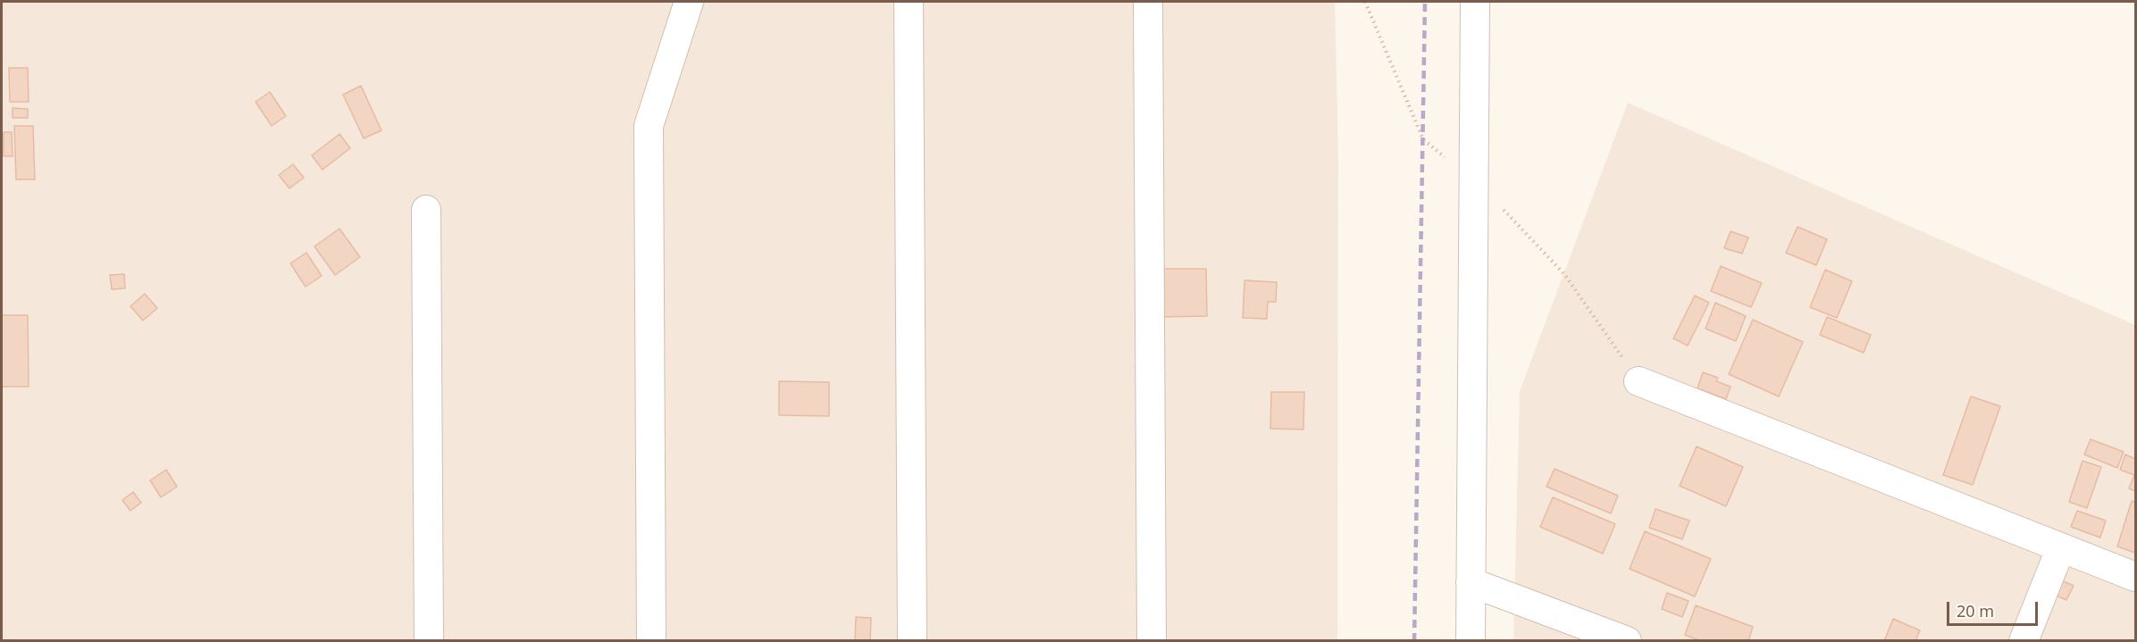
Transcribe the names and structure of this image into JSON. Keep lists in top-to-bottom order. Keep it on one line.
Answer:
{"scale_bar":"20 m"}
